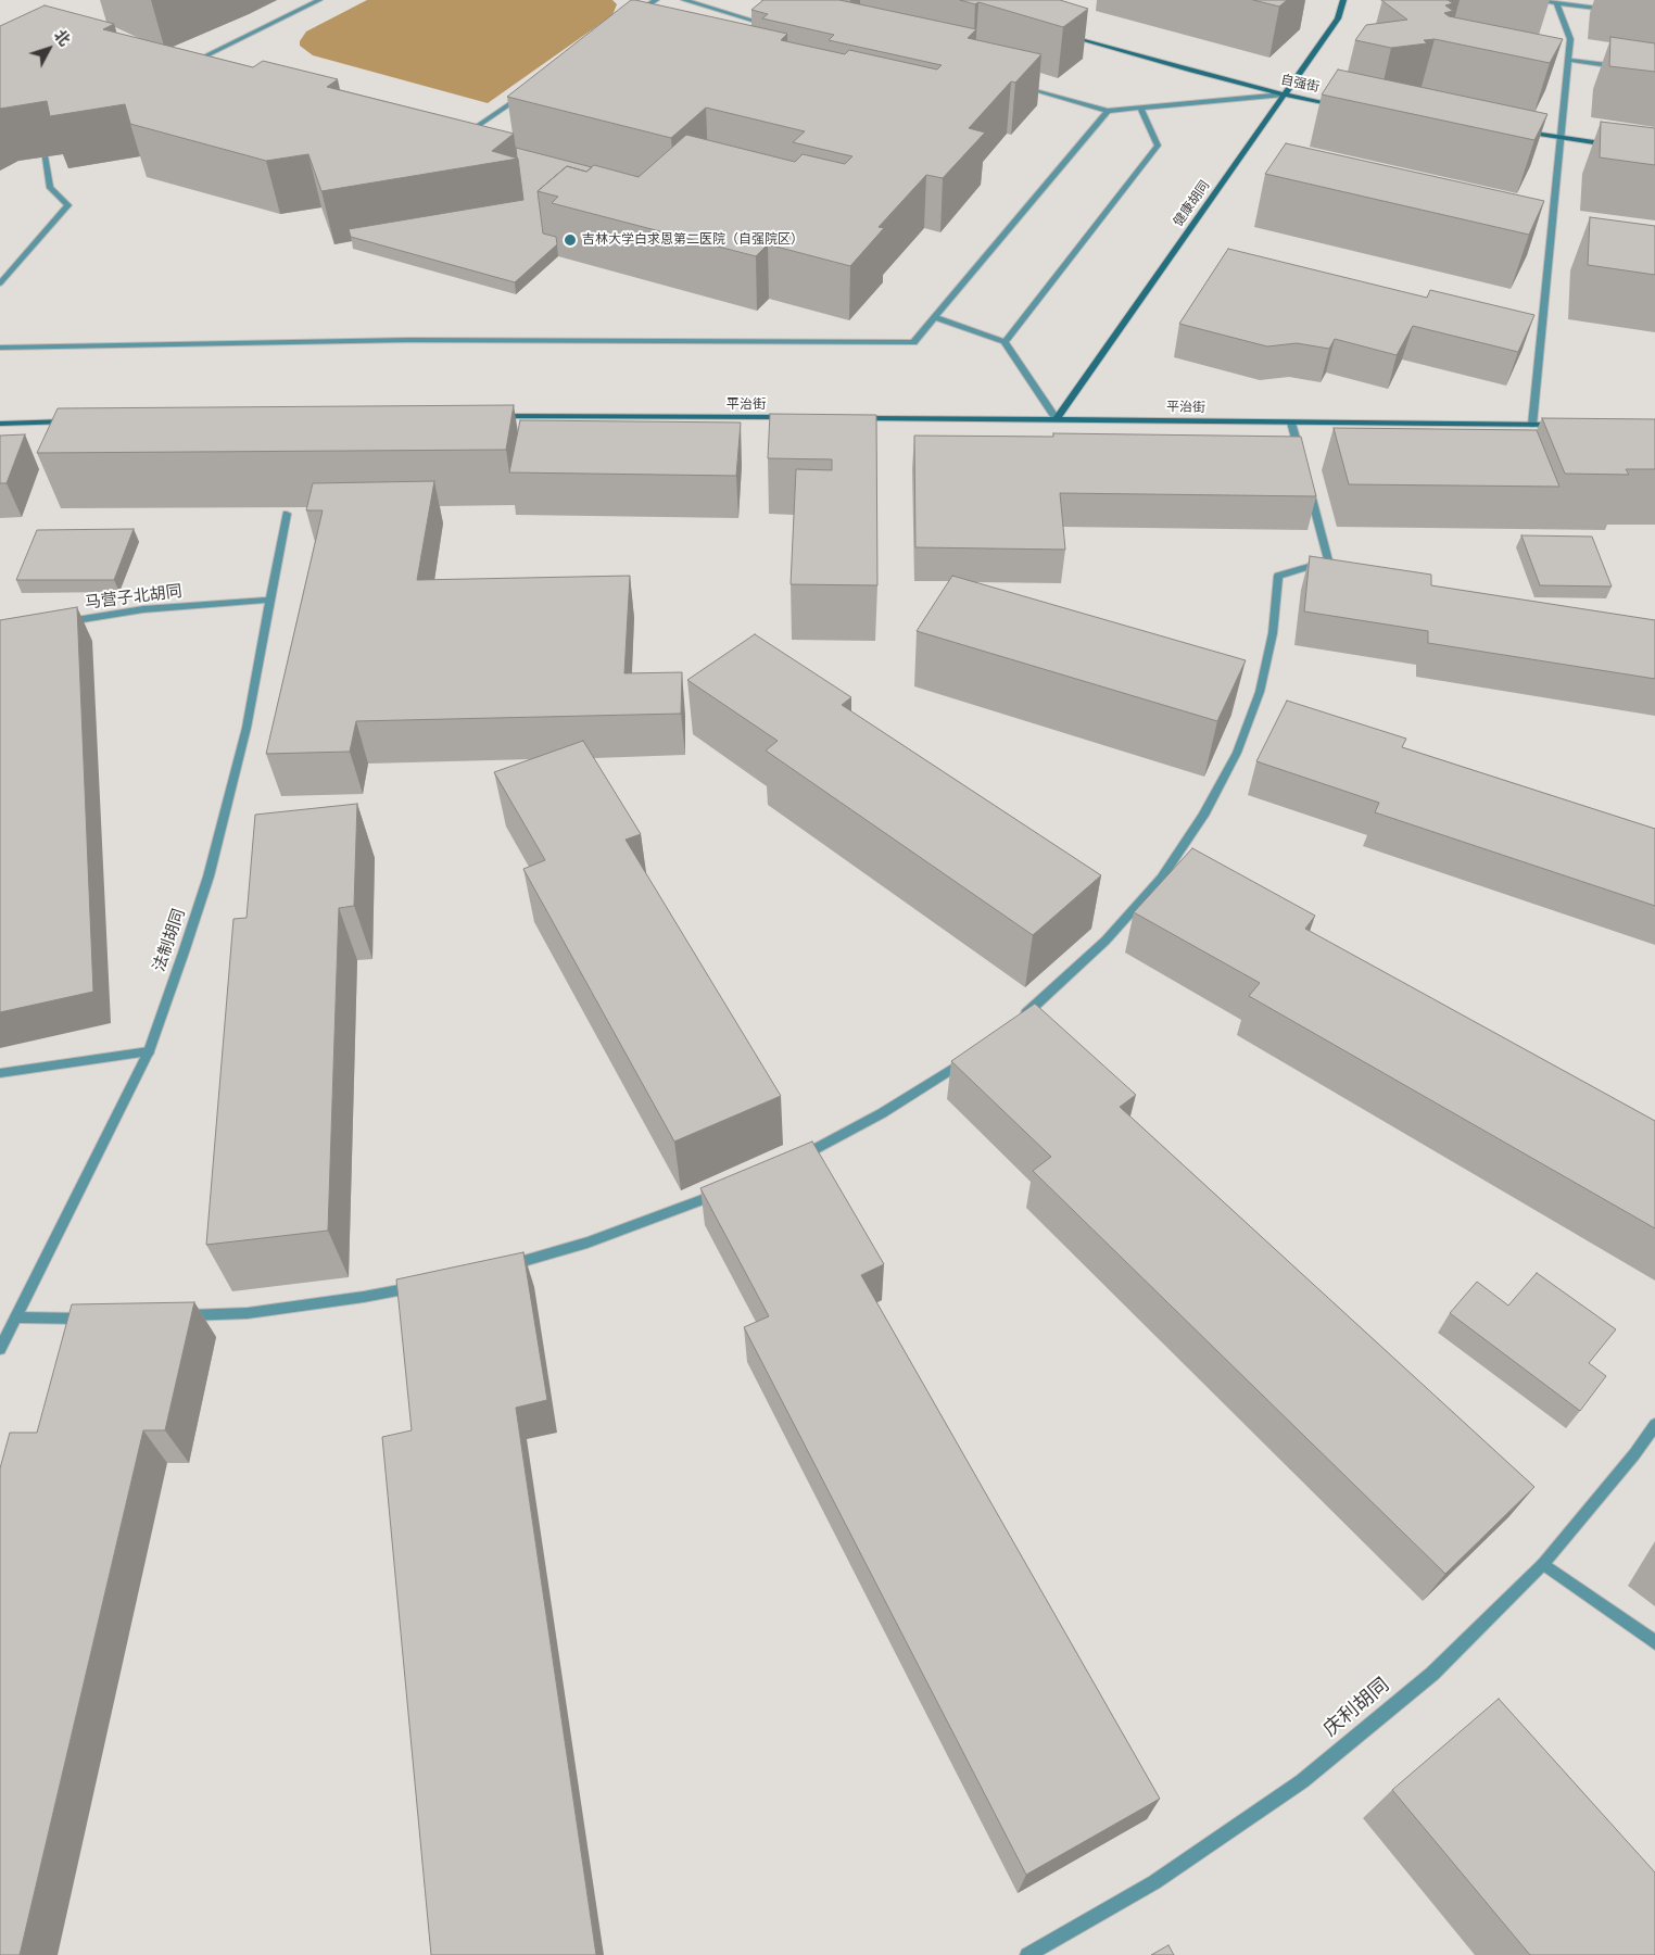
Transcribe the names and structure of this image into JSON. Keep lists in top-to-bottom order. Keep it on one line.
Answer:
{"streets":{"street":["自强街","健康胡同","平治街","马营子北胡同","法制胡同","庆利胡同"]},"crossings":[["自强街","健康胡同"],["健康胡同","平治街"],["马营子北胡同","法制胡同"]],"places":["吉林大学白求恩第二医院（自强院区）"],"north":"top right"}
